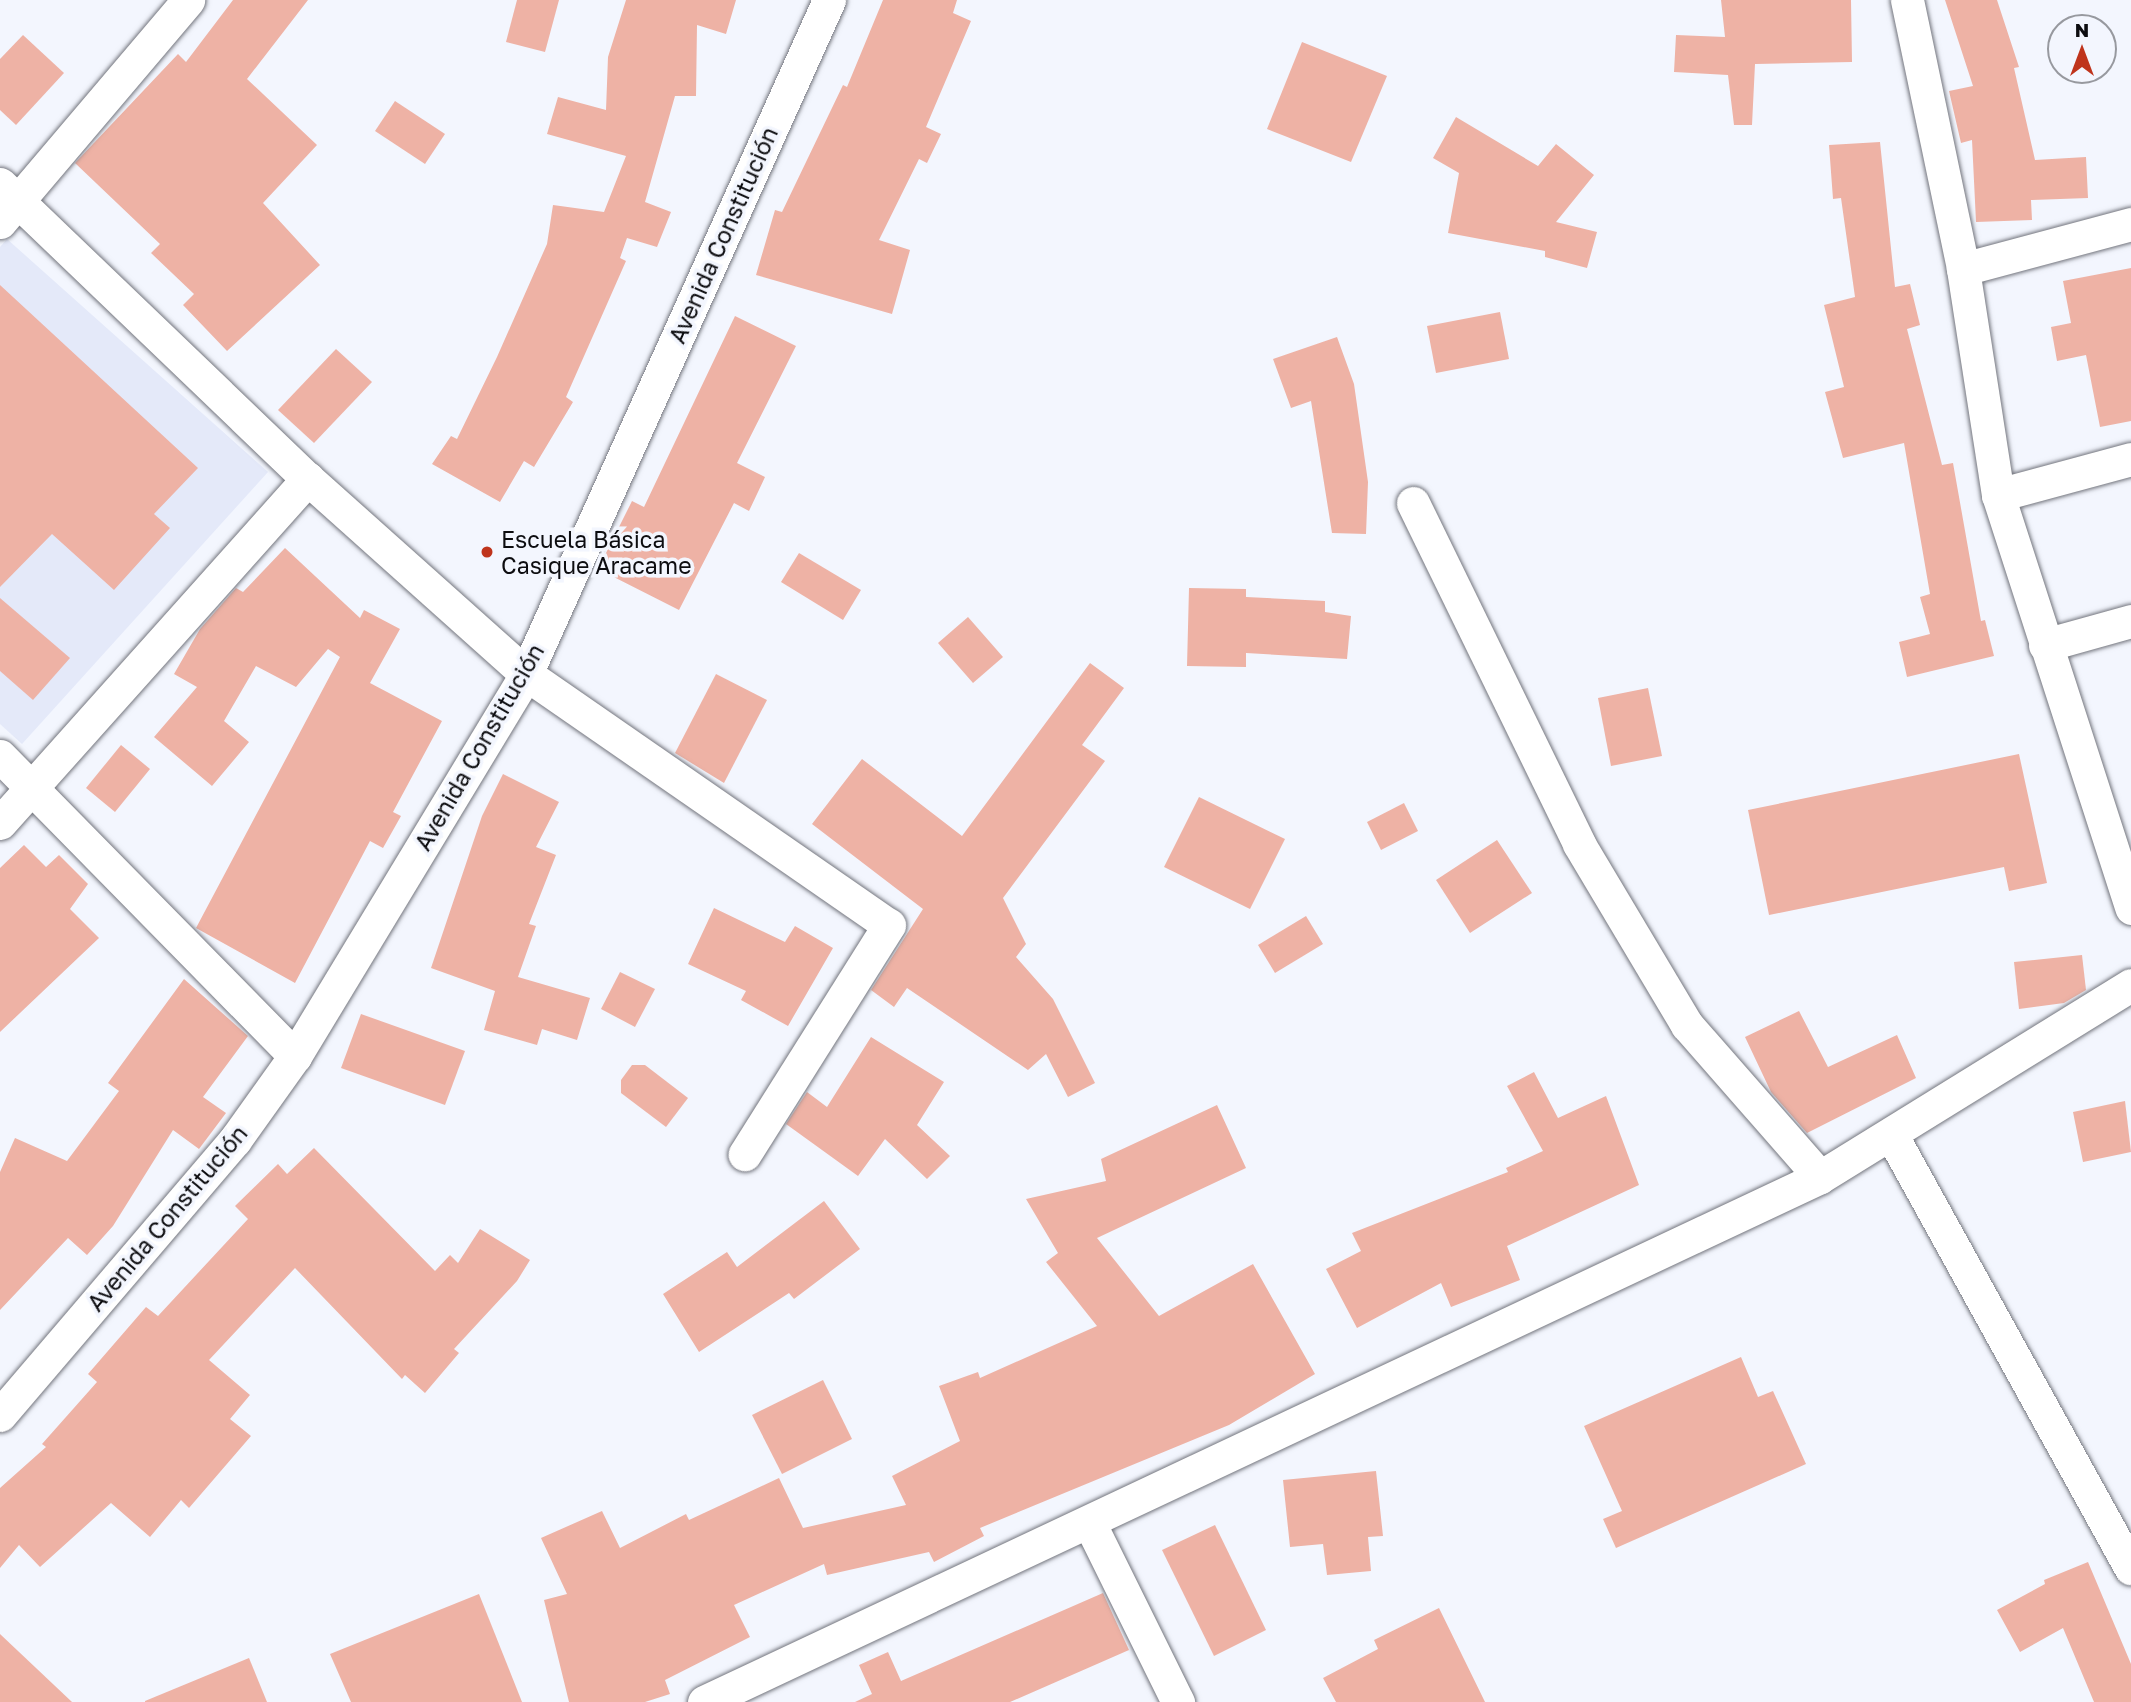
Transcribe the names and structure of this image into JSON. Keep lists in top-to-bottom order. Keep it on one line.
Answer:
{"streets":{"street":["Avenida Constitución"]},"places":["Escuela Básica Casique Aracame"],"north":"top"}
